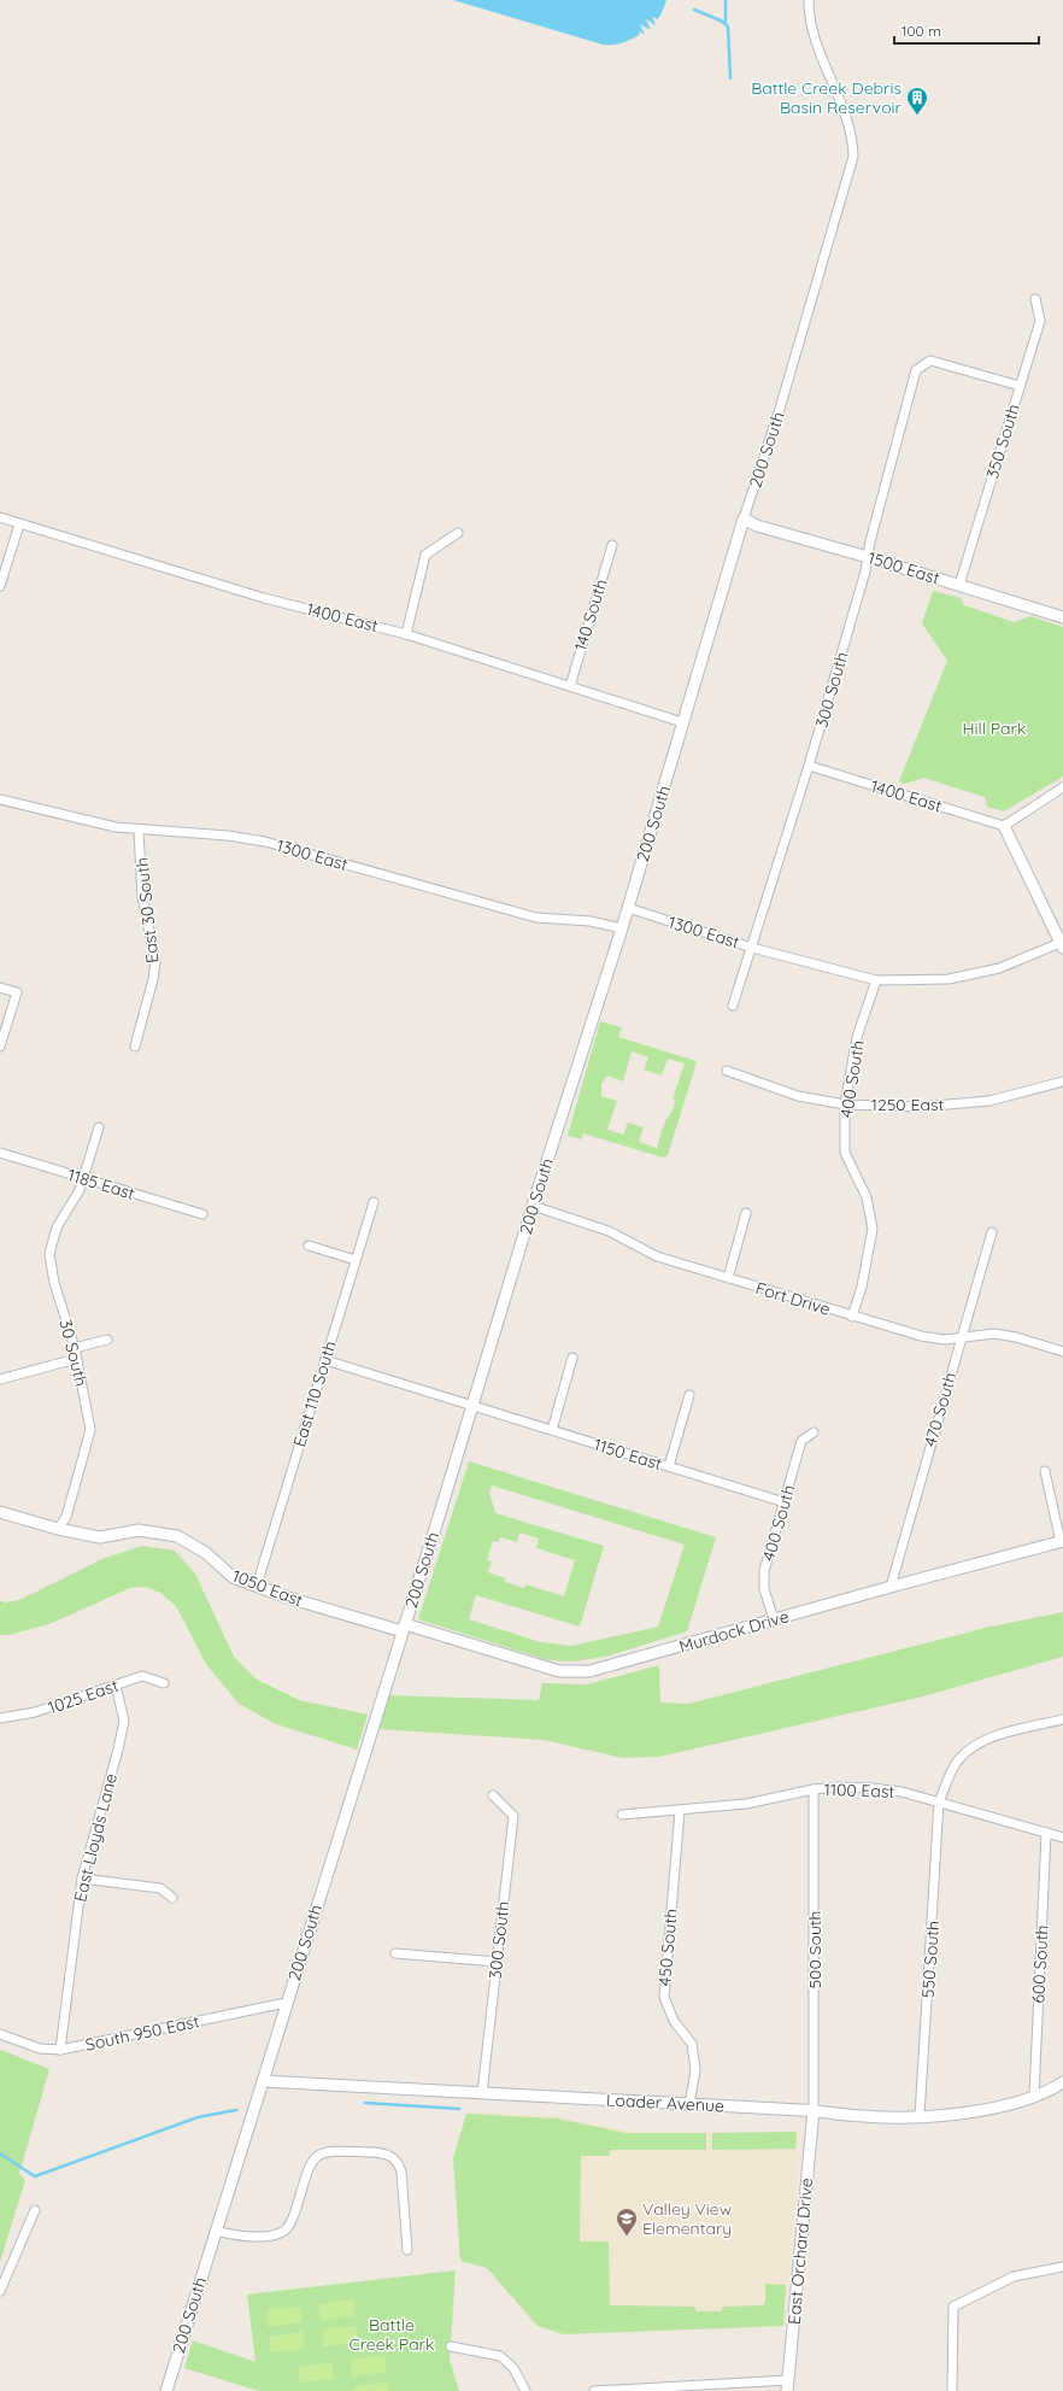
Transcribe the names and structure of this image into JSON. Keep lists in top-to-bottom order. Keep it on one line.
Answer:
{"streets":{"street":["350 South","200 South","1500 East","140 South","1400 East","300 South","1300 East","East 30 South","400 South","1250 East","1185 East","Fort Drive","30 South","East 110 South","470 South","1150 East","1050 East","Murdock Drive","1025 East","1100 East","East Lloyds Lane","450 South","500 South","550 South","600 South","South 950 East","Loader Avenue","East Orchard Drive"]},"crossings":[["350 South","1500 East"],["350 South","300 South"],["200 South","1500 East"],["200 South","1400 East"],["200 South","1300 East"],["200 South","Fort Drive"],["200 South","1150 East"],["200 South","1050 East"],["200 South","Murdock Drive"],["200 South","South 950 East"],["200 South","Loader Avenue"],["1500 East","300 South"],["140 South","1400 East"],["1400 East","300 South"],["300 South","1300 East"],["300 South","Loader Avenue"],["1300 East","East 30 South"],["1300 East","400 South"],["400 South","1250 East"],["400 South","Fort Drive"],["400 South","1150 East"],["400 South","Murdock Drive"],["1185 East","30 South"],["Fort Drive","470 South"],["30 South","1050 East"],["East 110 South","1150 East"],["East 110 South","1050 East"],["470 South","Murdock Drive"],["1050 East","Murdock Drive"],["1025 East","East Lloyds Lane"],["1100 East","450 South"],["1100 East","500 South"],["1100 East","550 South"],["1100 East","600 South"],["East Lloyds Lane","South 950 East"],["450 South","Loader Avenue"],["500 South","Loader Avenue"],["500 South","East Orchard Drive"],["550 South","Loader Avenue"],["600 South","Loader Avenue"],["Loader Avenue","East Orchard Drive"]],"parks":["Hill Park","Battle Creek Park"],"places":{"building":["Battle Creek Debris Basin Reservoir"],"school or university":["Valley View Elementary"]},"scale_bar":"100 m"}
